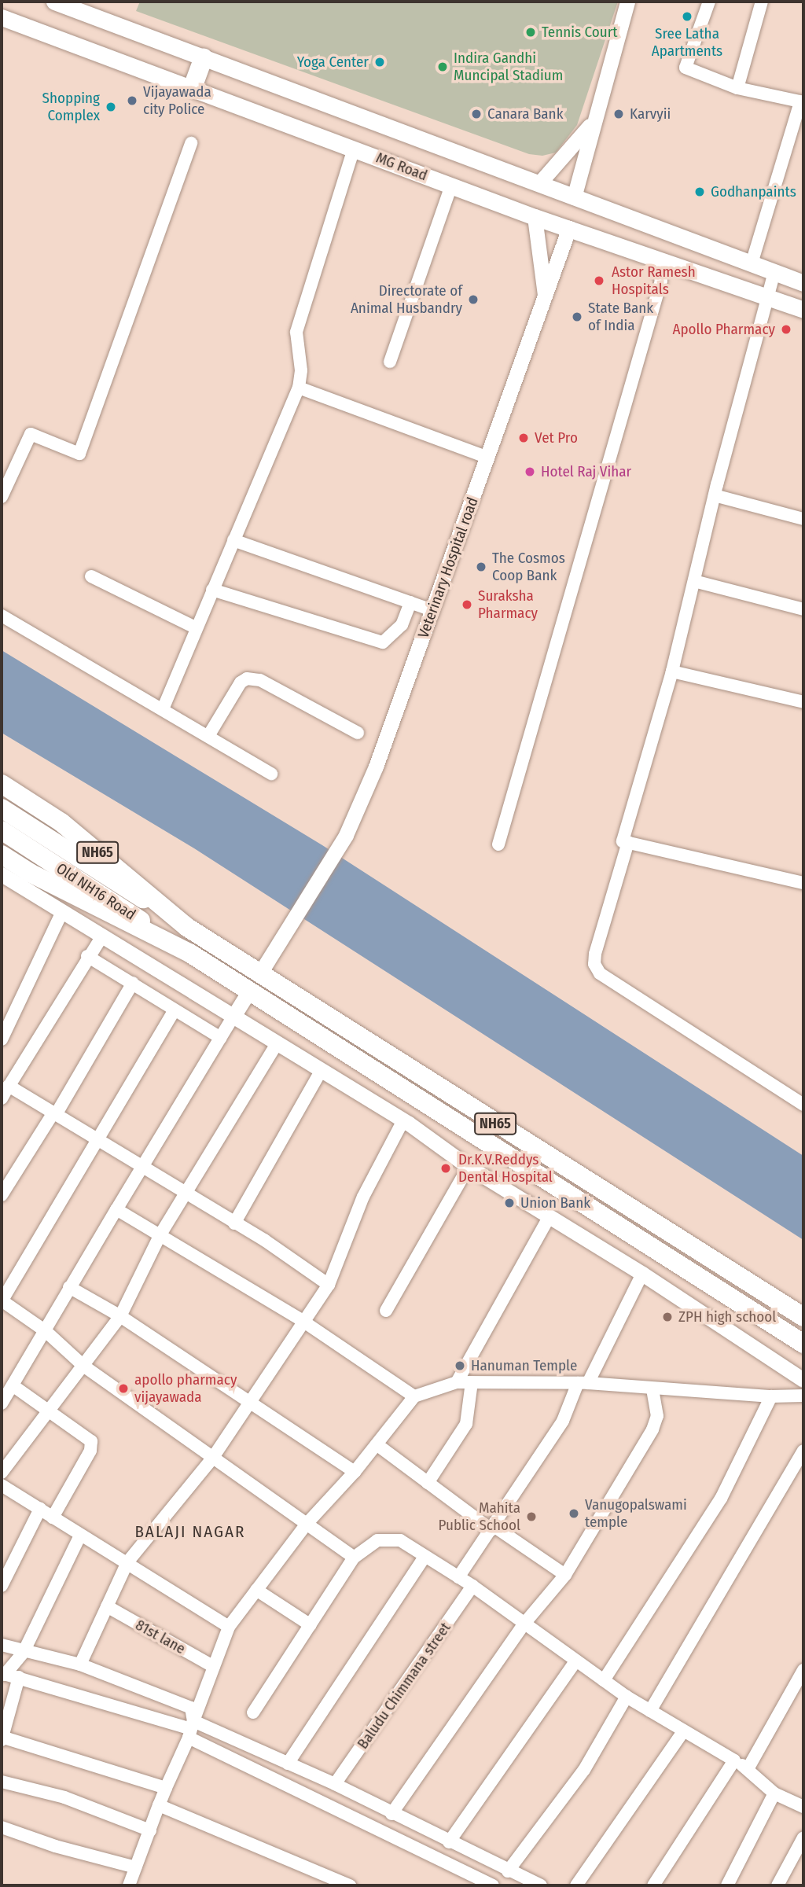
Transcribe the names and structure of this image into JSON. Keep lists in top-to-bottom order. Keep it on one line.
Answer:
{"streets":{"main road":["MG Road","NH65","Old NH16 Road"],"street":["Veterinary Hospital road","81st lane","Baludu Chimmana street"]},"crossings":[["MG Road","Veterinary Hospital road"],["Veterinary Hospital road","NH65"],["NH65","Old NH16 Road"]],"districts":["BALAJI NAGAR"],"places":["Sree Latha Apartments","Tennis Court","Yoga Center","Indira Gandhi Muncipal Stadium","Vijayawada city Police","Shopping Complex","Canara Bank","Karvyii","Godhanpaints","Astor Ramesh Hospitals","Directorate of Animal Husbandry","State Bank of India","Apollo Pharmacy","Vet Pro","Hotel Raj Vihar","The Cosmos Coop Bank","Suraksha Pharmacy","Dr.K.V.Reddys Dental Hospital","Union Bank","ZPH high school","Hanuman Temple","apollo pharmacy vijayawada","Vanugopalswami temple","Mahita Public School"]}
